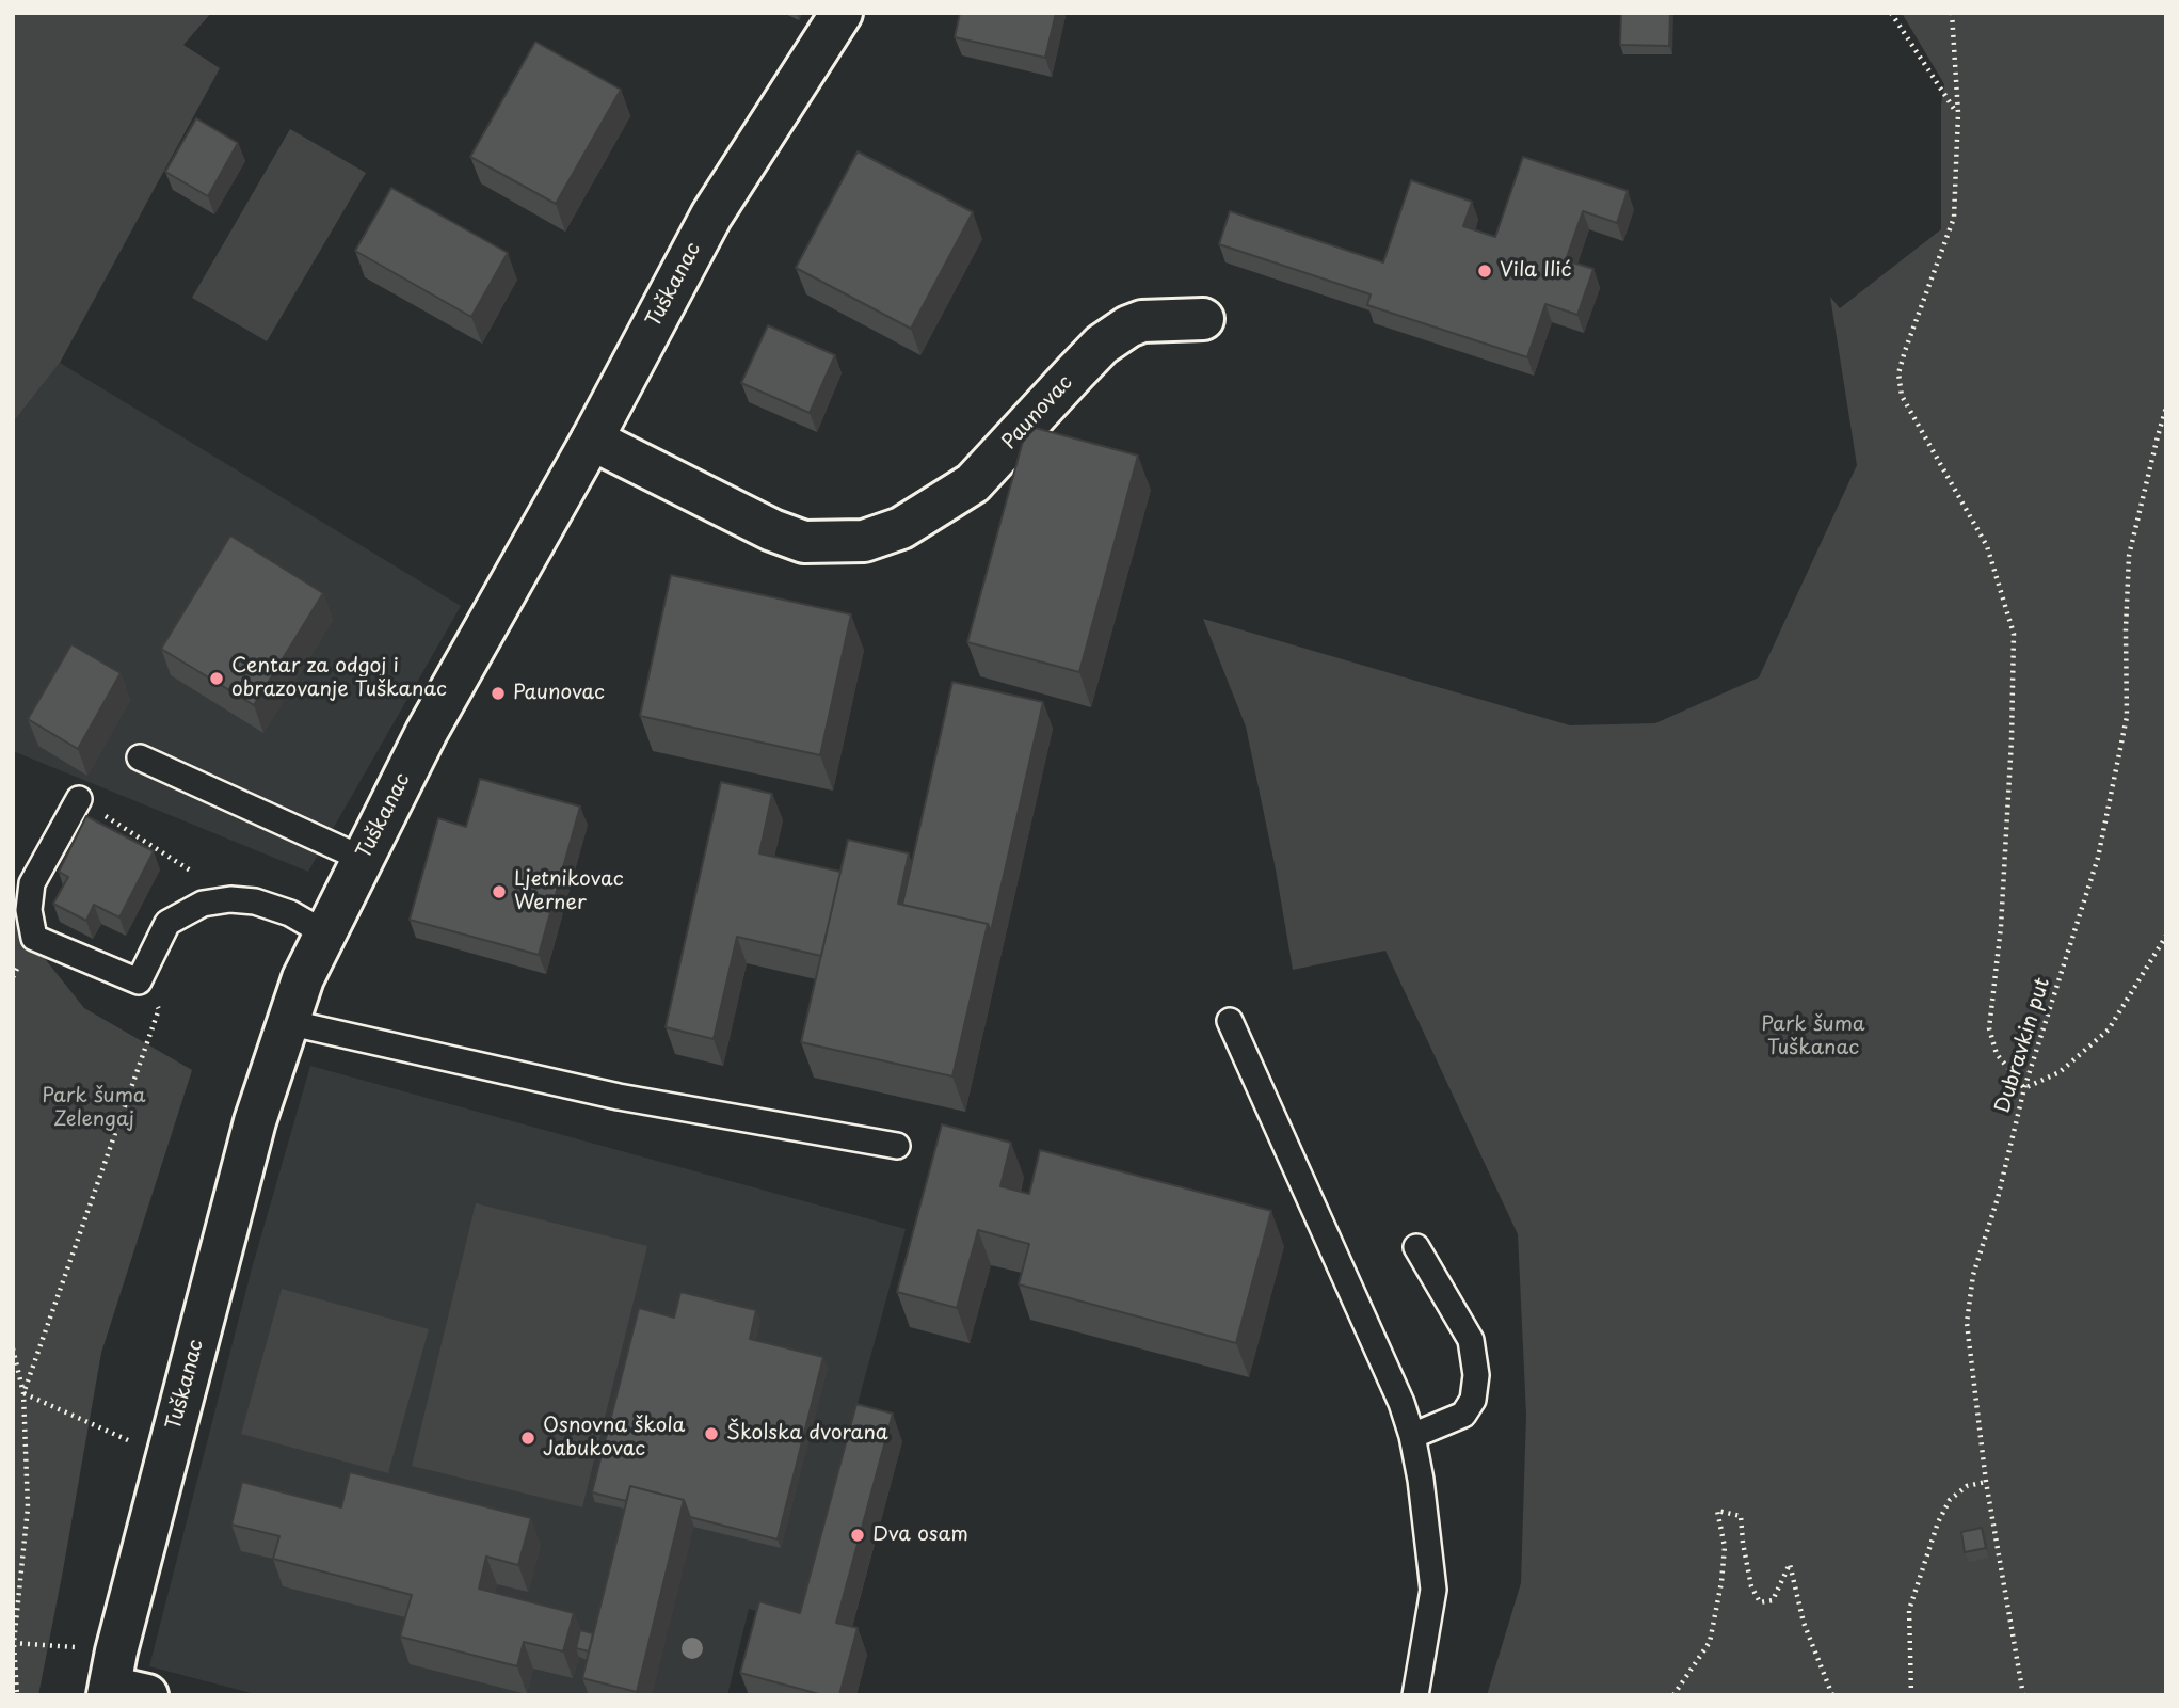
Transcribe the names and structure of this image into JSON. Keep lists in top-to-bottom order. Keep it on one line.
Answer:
{"streets":{"street":["Tuškanac","Paunovac"],"path":["Dubravkin put"]},"crossings":[["Tuškanac","Paunovac"]],"parks":["Park šuma Tuškanac","Park šuma Zelengaj"],"places":["Vila Ilić","Centar za odgoj i obrazovanje Tuškanac","Paunovac","Ljetnikovac Werner","Školska dvorana","Osnovna škola Jabukovac","Dva osam"]}
